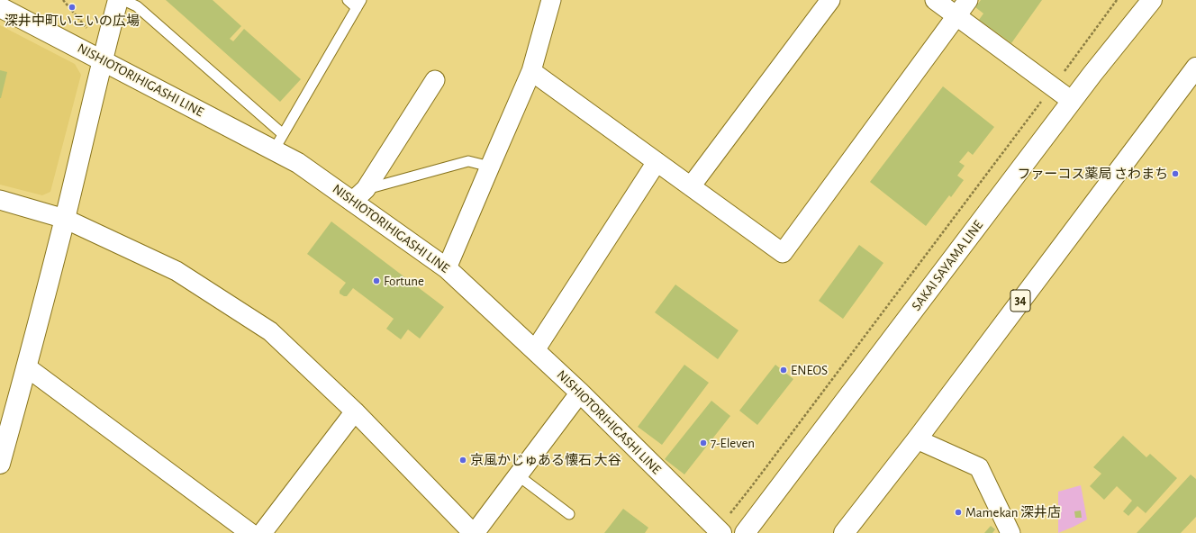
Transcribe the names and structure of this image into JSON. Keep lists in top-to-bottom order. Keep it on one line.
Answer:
{"streets":{"main road":["NISHIOTORIHIGASHI LINE","SAKAI SAYAMA LINE","34"]},"places":["深井中町いこいの広場","ファーコス薬局 さわまち","Fortune","ENEOS","7-Eleven","京風かじゅある懐石 大谷","Mamekan 深井店"]}
